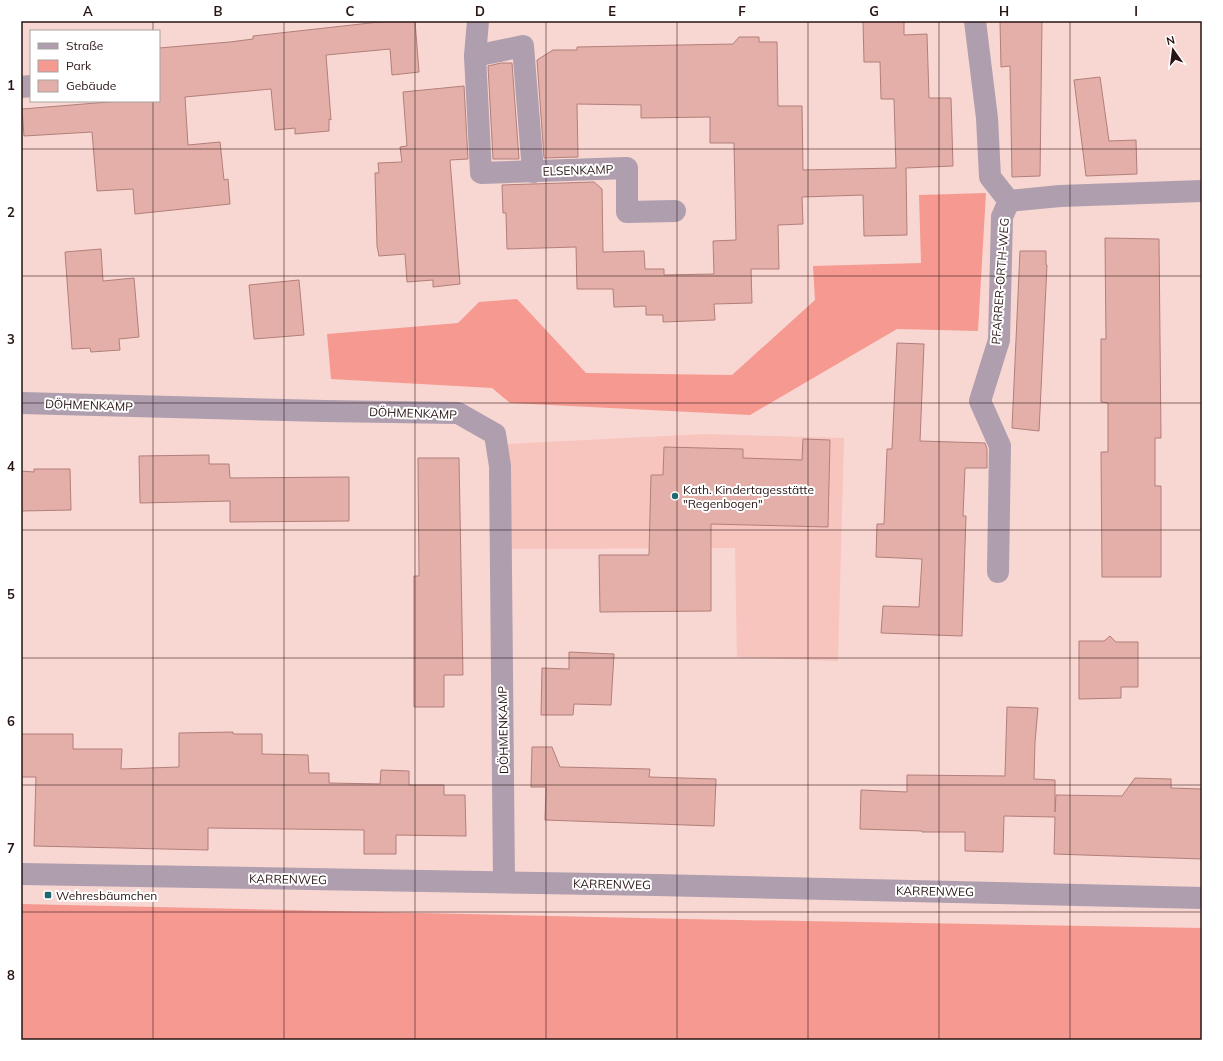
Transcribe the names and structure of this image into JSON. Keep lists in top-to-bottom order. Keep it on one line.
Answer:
{"streets":{"street":["ELSENKAMP","PFARRER-ORTH-WEG","DÖHMENKAMP","KARRENWEG"]},"crossings":[["DÖHMENKAMP","KARRENWEG"]],"places":{"other":["Kath. Kindertagesstätte \"Regenbogen\""],"transit":["Wehresbäumchen"]},"legend":["Straße","Park","Gebäude"],"north":"top","grid":{"columns":["A","B","C","D","E","F","G","H","I"],"rows":["1","2","3","4","5","6","7","8"]}}
